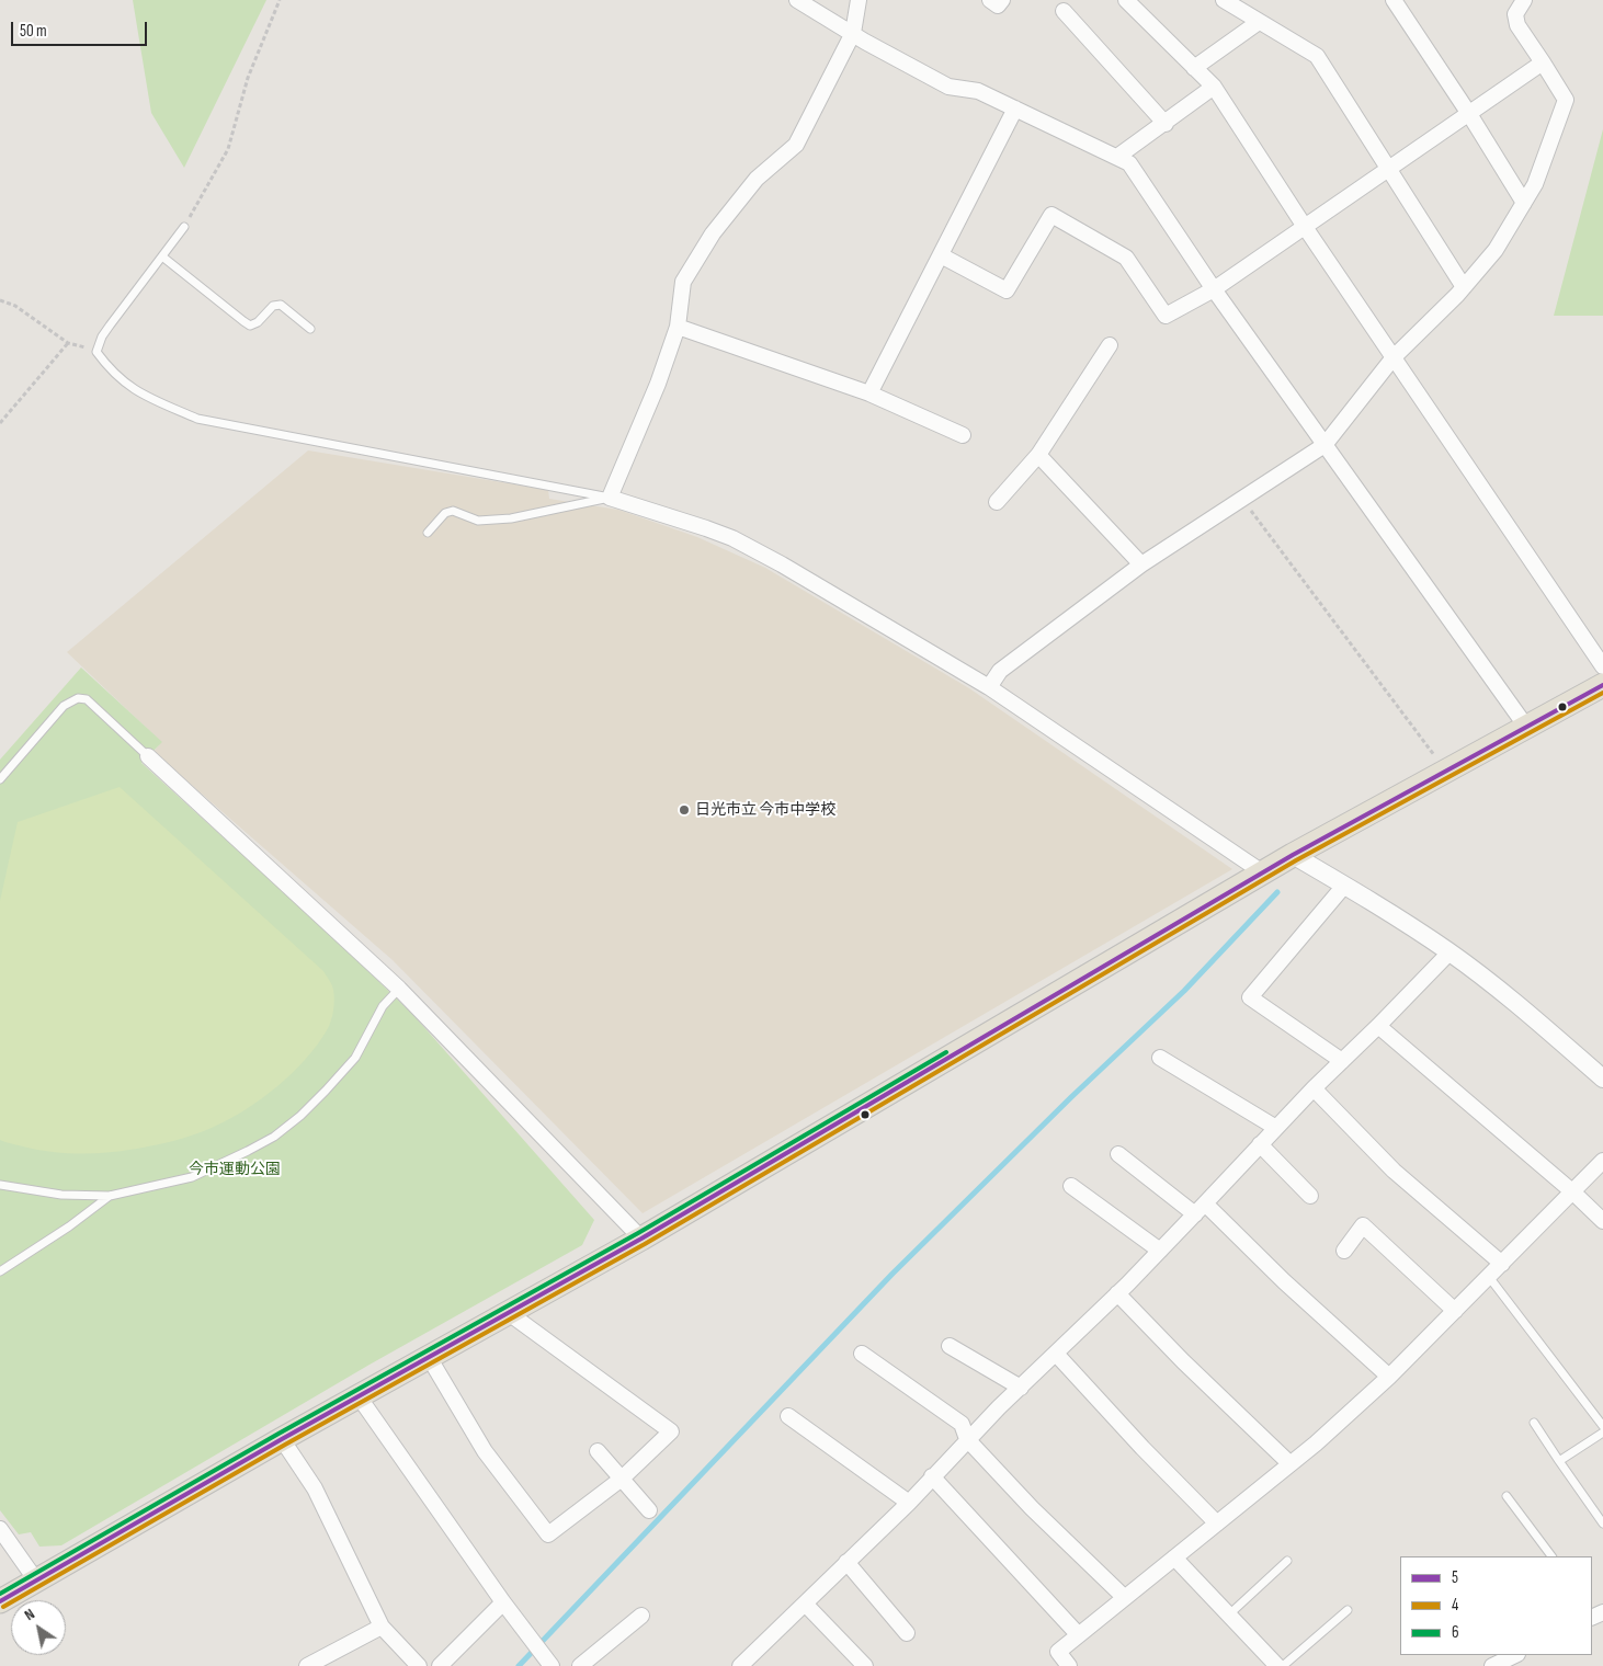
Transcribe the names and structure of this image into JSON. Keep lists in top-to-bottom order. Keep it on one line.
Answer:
{"parks":["今市運動公園"],"places":["日光市立 今市中学校"],"lines":["transit line 5","transit line 4","transit line 6"],"legend":["5","4","6"],"scale_bar":"50 m","north":"top left"}
